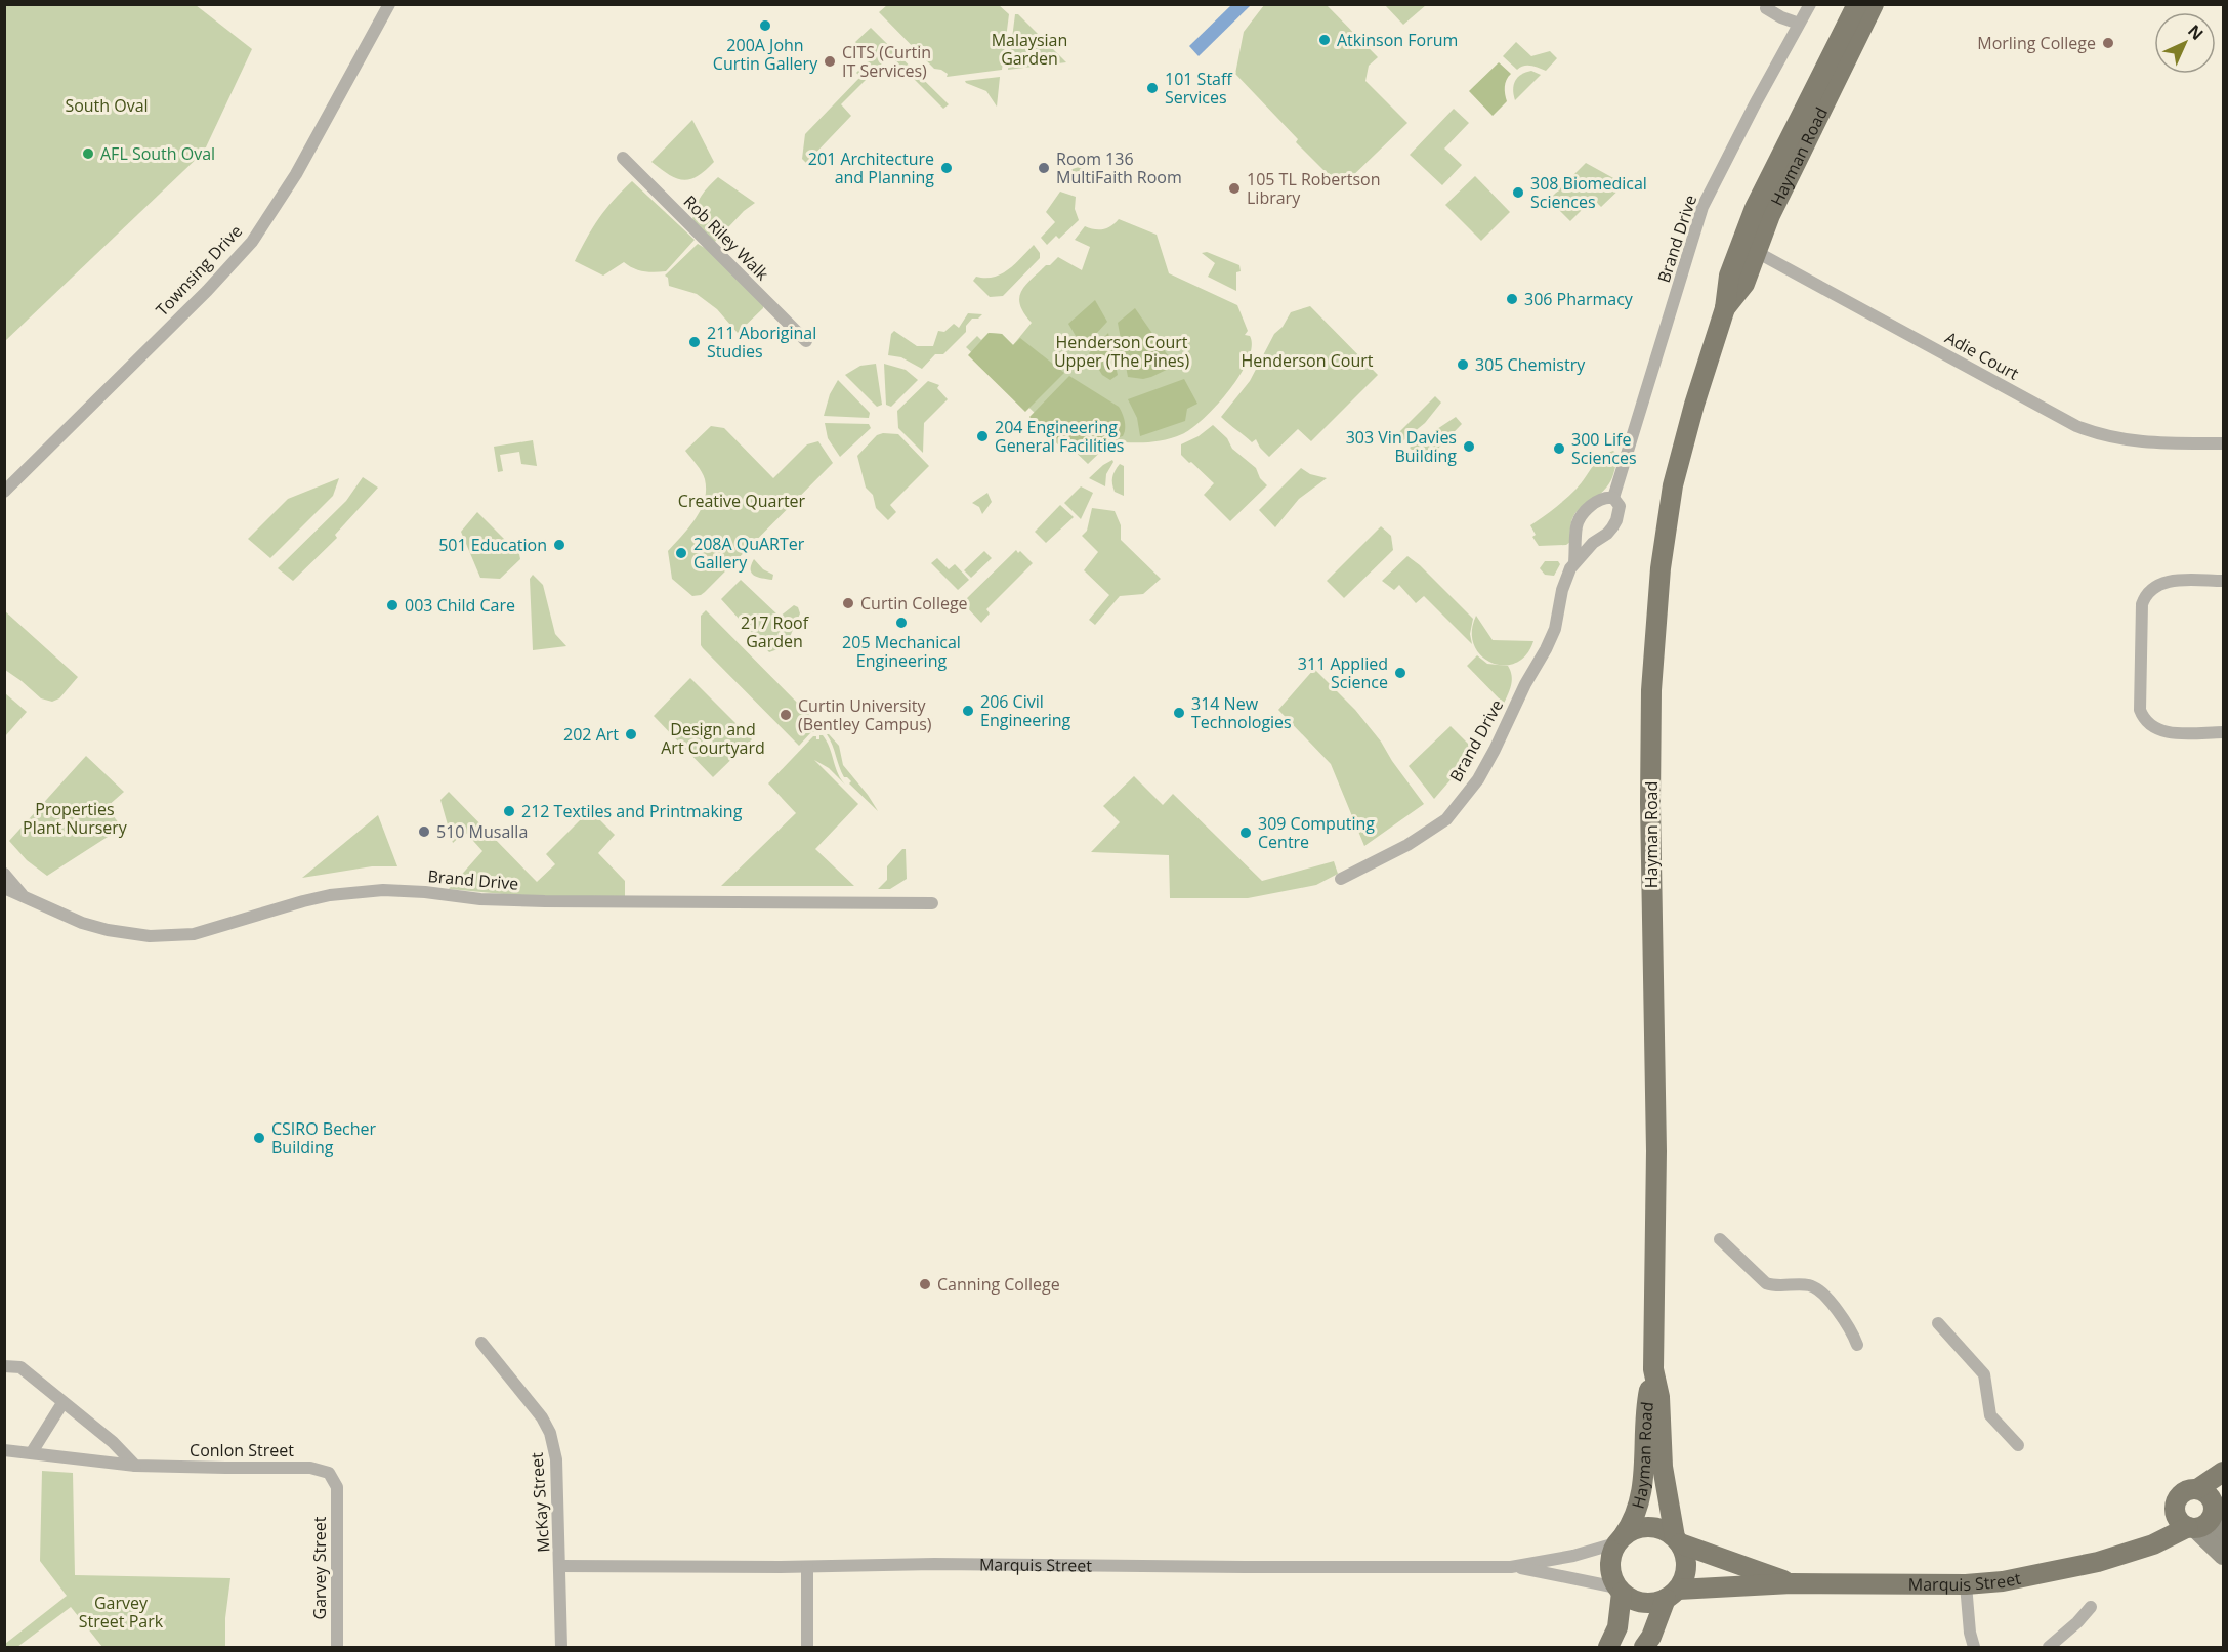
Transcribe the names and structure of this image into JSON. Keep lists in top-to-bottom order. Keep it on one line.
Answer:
{"streets":{"main road":["Hayman Road","Marquis Street"],"street":["Rob Riley Walk","Brand Drive","Townsing Drive","Adie Court","Conlon Street","McKay Street","Garvey Street"]},"crossings":[["Hayman Road","Adie Court"],["Hayman Road","Marquis Street"],["Conlon Street","Garvey Street"],["McKay Street","Marquis Street"]],"parks":["Malaysian Garden","South Oval","Henderson Court Upper (The Pines)","Henderson Court","Creative Quarter","217 Roof Garden","Design and Art Courtyard","Properties Plant Nursery","Garvey Street Park"],"places":["200A John Curtin Gallery","Atkinson Forum","Morling College","CITS (Curtin IT Services)","101 Staff Services","AFL South Oval","201 Architecture and Planning","Room 136 MultiFaith Room","105 TL Robertson Library","308 Biomedical Sciences","306 Pharmacy","211 Aboriginal Studies","305 Chemistry","204 Engineering General Facilities","303 Vin Davies Building","300 Life Sciences","501 Education","208A QuARTer Gallery","Curtin College","003 Child Care","205 Mechanical Engineering","311 Applied Science","206 Civil Engineering","314 New Technologies","Curtin University (Bentley Campus)","202 Art","212 Textiles and Printmaking","510 Musalla","309 Computing Centre","CSIRO Becher Building","Canning College"],"north":"top right"}
